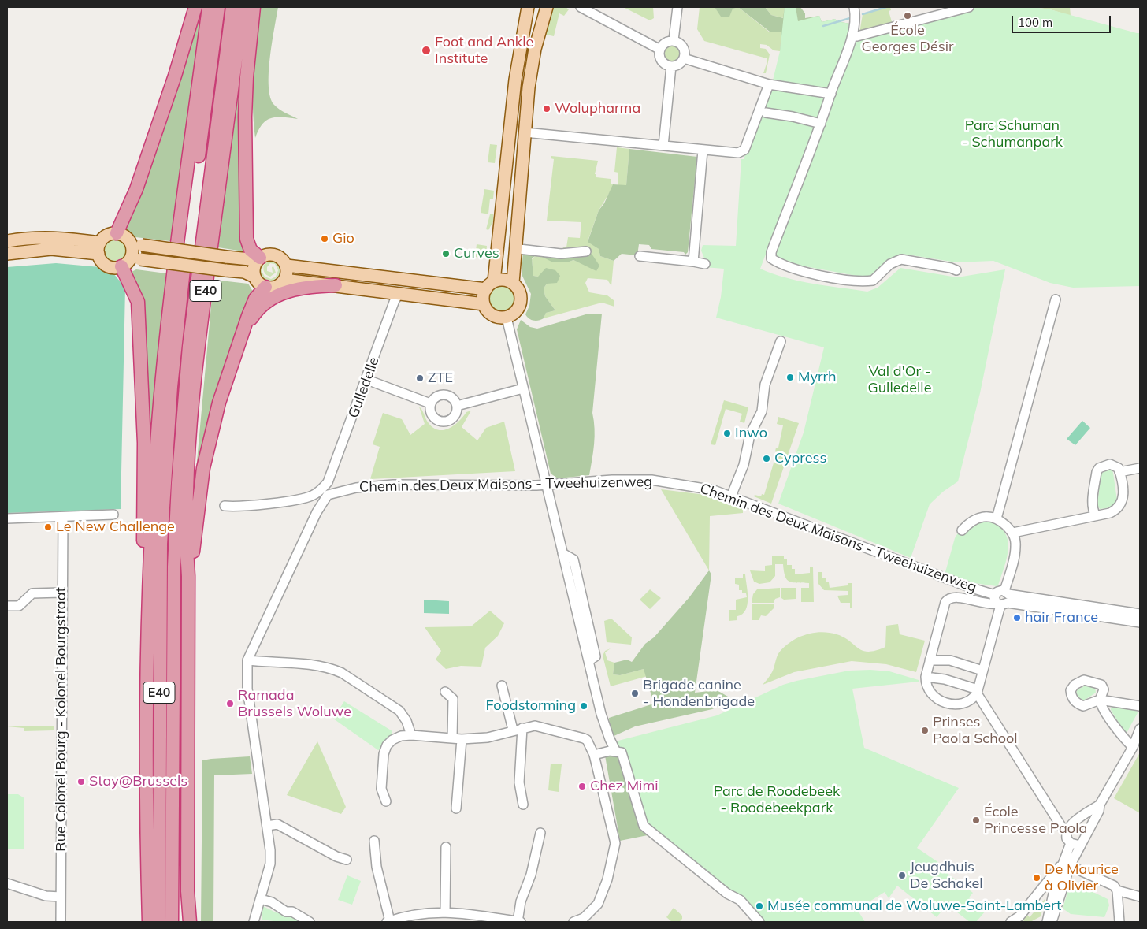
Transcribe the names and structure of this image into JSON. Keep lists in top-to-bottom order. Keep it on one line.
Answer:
{"streets":{"highway":["E40"],"street":["Gulledelle","Chemin des Deux Maisons - Tweehuizenweg","Rue Colonel Bourg - Kolonel Bourgstraat"]},"parks":["Parc Schuman - Schumanpark","Val d'Or - Gulledelle","Parc de Roodebeek - Roodebeekpark"],"places":["École Georges Désir","Foot and Ankle Institute","Wolupharma","Gio","Curves","Myrrh","ZTE","Inwo","Cypress","Le New Challenge","hair France","Brigade canine - Hondenbrigade","Ramada Brussels Woluwe","Foodstorming","Prinses Paola School","Stay@Brussels","Chez Mimi","École Princesse Paola","Jeugdhuis De Schakel","De Maurice à Olivier","Musée communal de Woluwe-Saint-Lambert"],"scale_bar":"100 m"}
